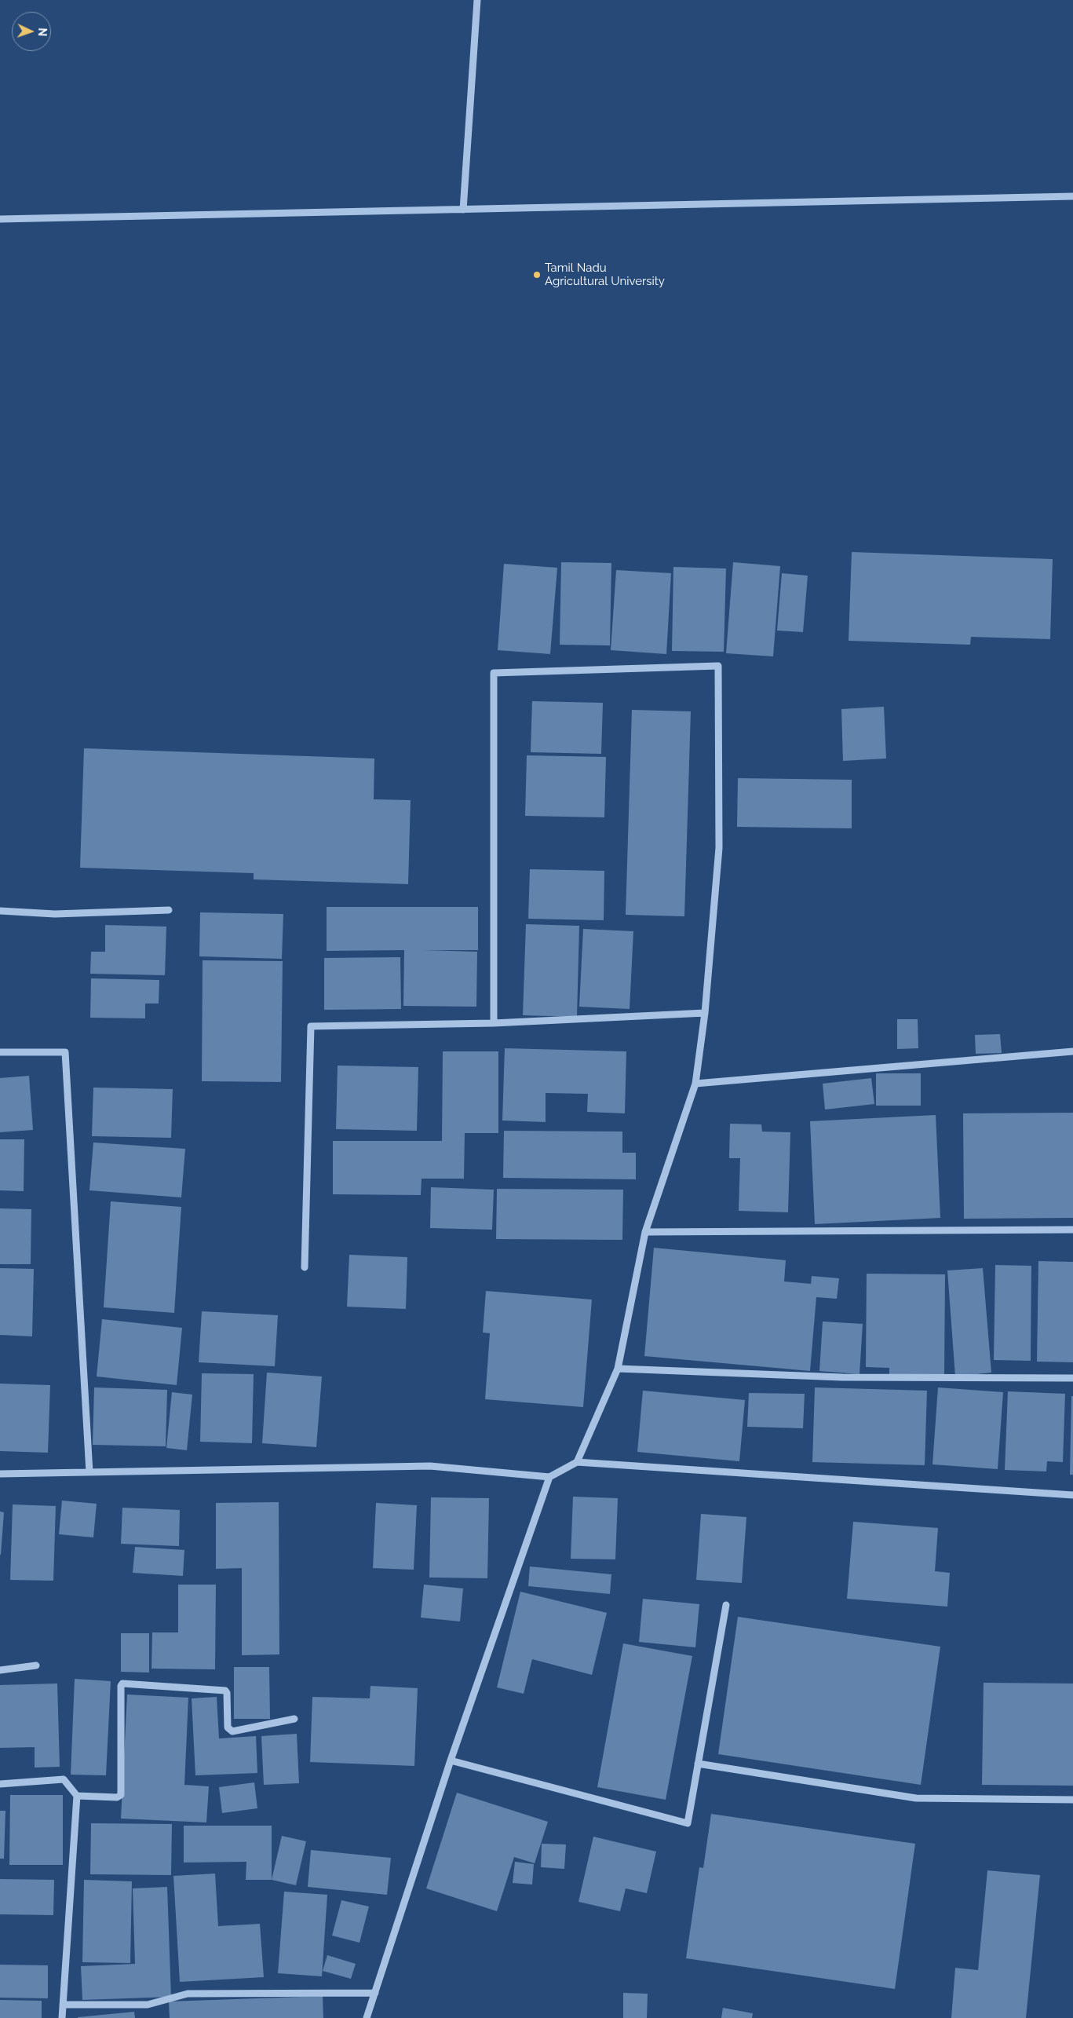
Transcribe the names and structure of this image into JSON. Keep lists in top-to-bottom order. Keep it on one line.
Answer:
{"places":["Tamil Nadu Agricultural University"],"north":"right"}
